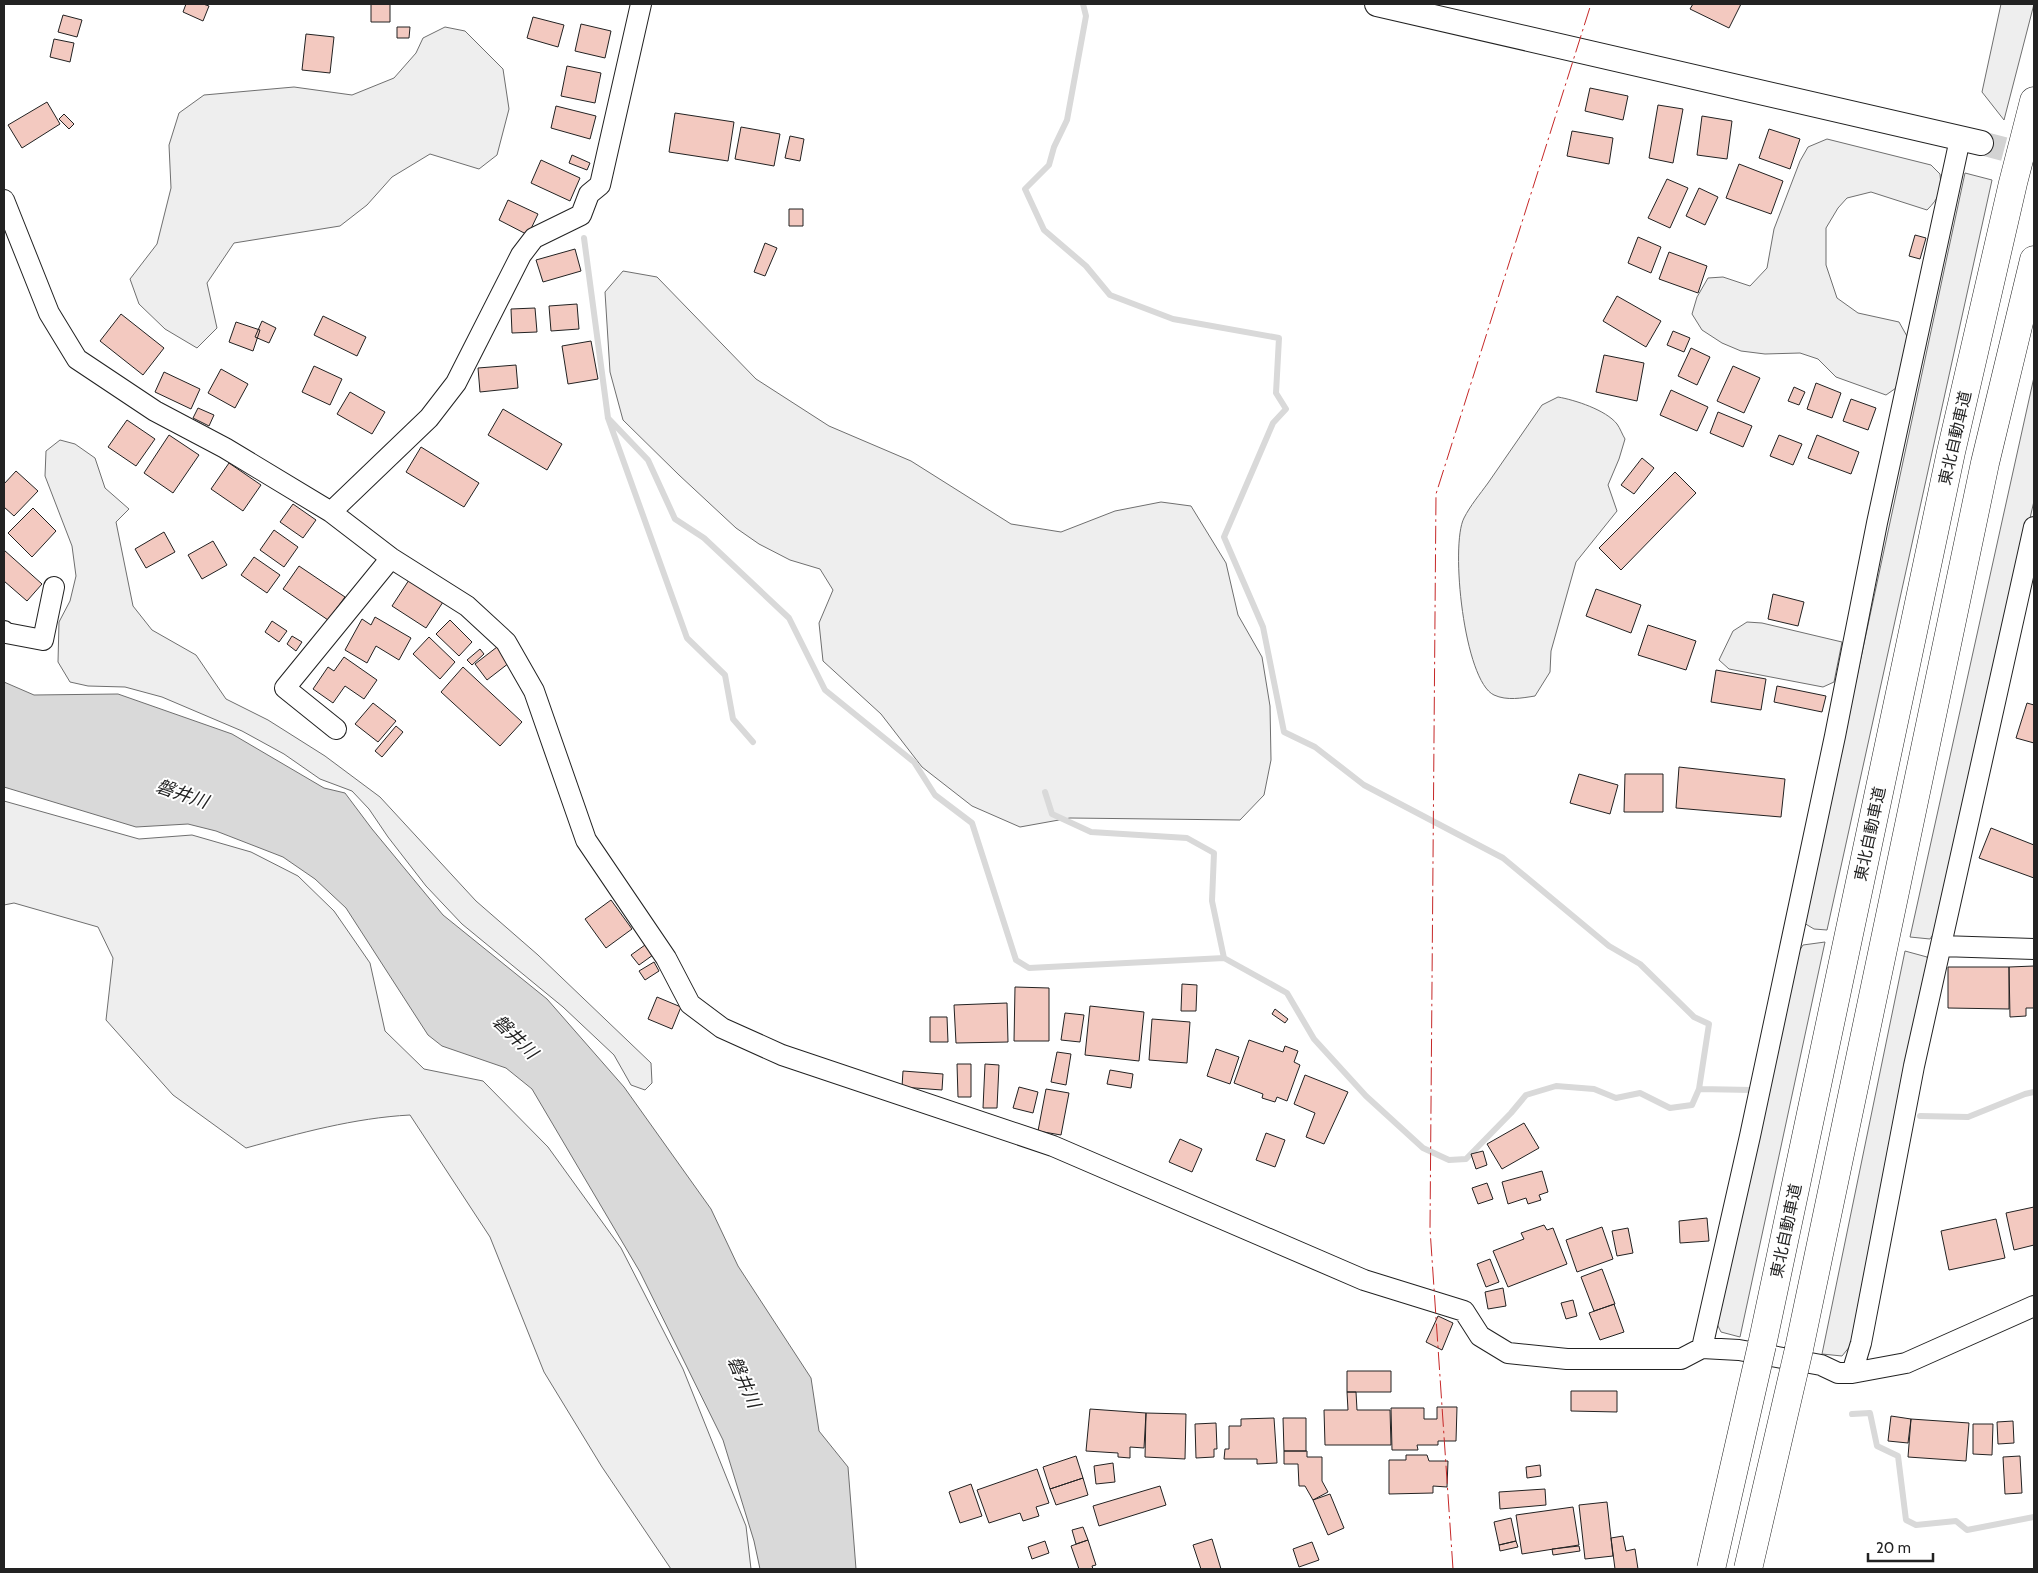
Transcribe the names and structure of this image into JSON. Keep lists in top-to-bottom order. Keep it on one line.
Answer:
{"streets":{"highway":["東北自動車道"]},"water":["磐井川"],"scale_bar":"20 m"}
